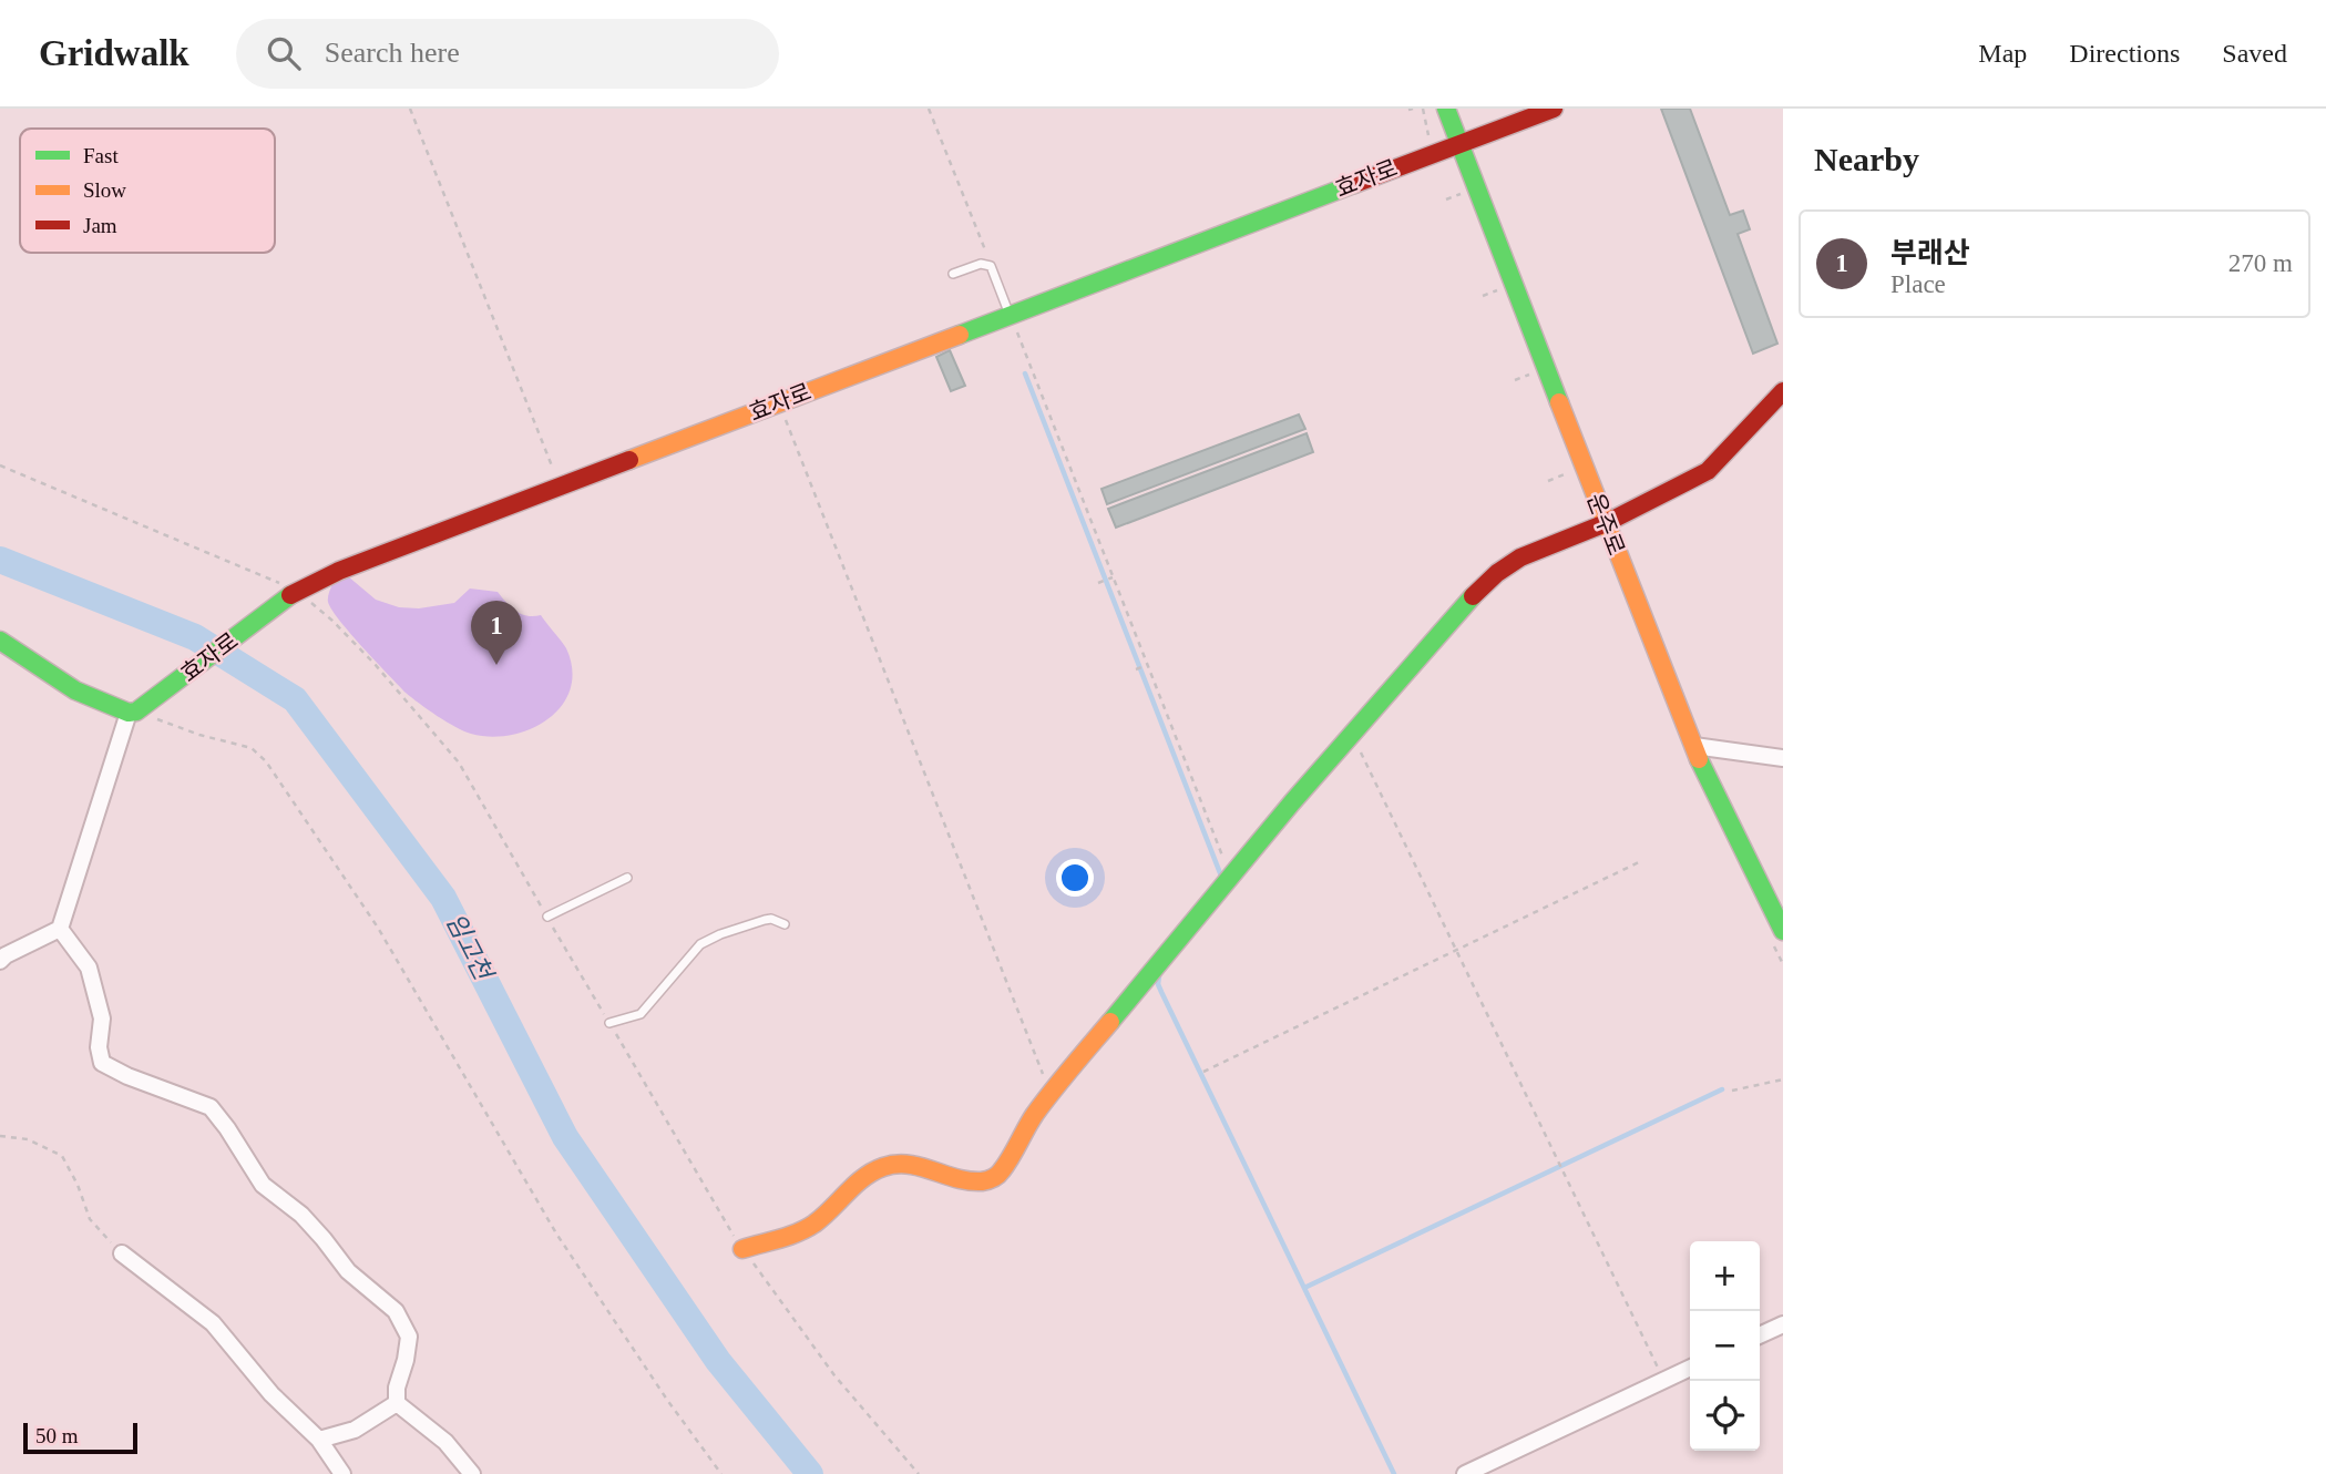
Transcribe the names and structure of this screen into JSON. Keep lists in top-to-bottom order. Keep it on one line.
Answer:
{"streets":{"street":["효자로","운주로"]},"crossings":[["효자로","운주로"]],"water":["임고천"],"legend":["Fast","Slow","Jam"],"scale_bar":"50 m","page":{"header":"Gridwalk","search":"Search here","nav":["Map","Directions","Saved"],"heading":"Nearby","list":[{"mark":"1","name":"부래산","note":"Place","value":"270 m"}],"pins":"1","map_buttons":["+","−"],"scale":"50 m"}}
